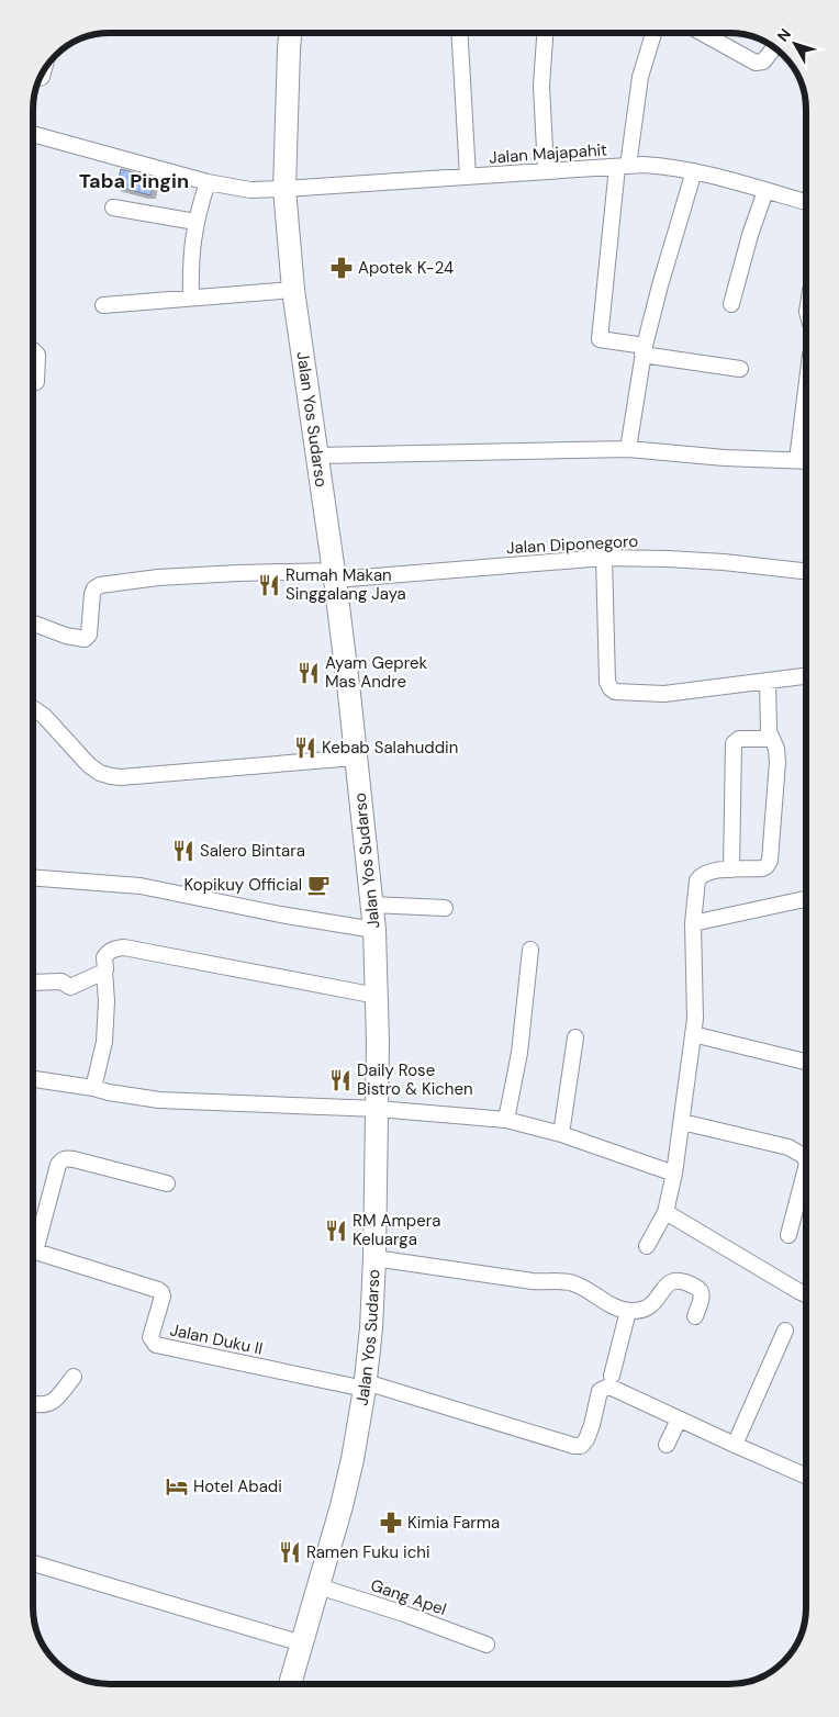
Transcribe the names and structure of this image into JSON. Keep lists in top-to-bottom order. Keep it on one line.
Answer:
{"streets":{"highway":["Jalan Yos Sudarso"],"street":["Jalan Majapahit","Jalan Diponegoro","Jalan Duku II","Gang Apel"]},"crossings":[["Jalan Majapahit","Jalan Yos Sudarso"],["Jalan Yos Sudarso","Jalan Diponegoro"],["Jalan Yos Sudarso","Jalan Duku II"],["Jalan Yos Sudarso","Gang Apel"]],"districts":["Taba Pingin"],"places":{"pharmacy":["Apotek K-24","Kimia Farma"],"restaurant":["Rumah Makan Singgalang Jaya","Ayam Geprek Mas Andre","Kebab Salahuddin","Salero Bintara","Daily Rose Bistro & Kichen","RM Ampera Keluarga","Ramen Fuku ichi"],"cafe":["Kopikuy Official"],"hotel":["Hotel Abadi"]},"north":"top left"}
